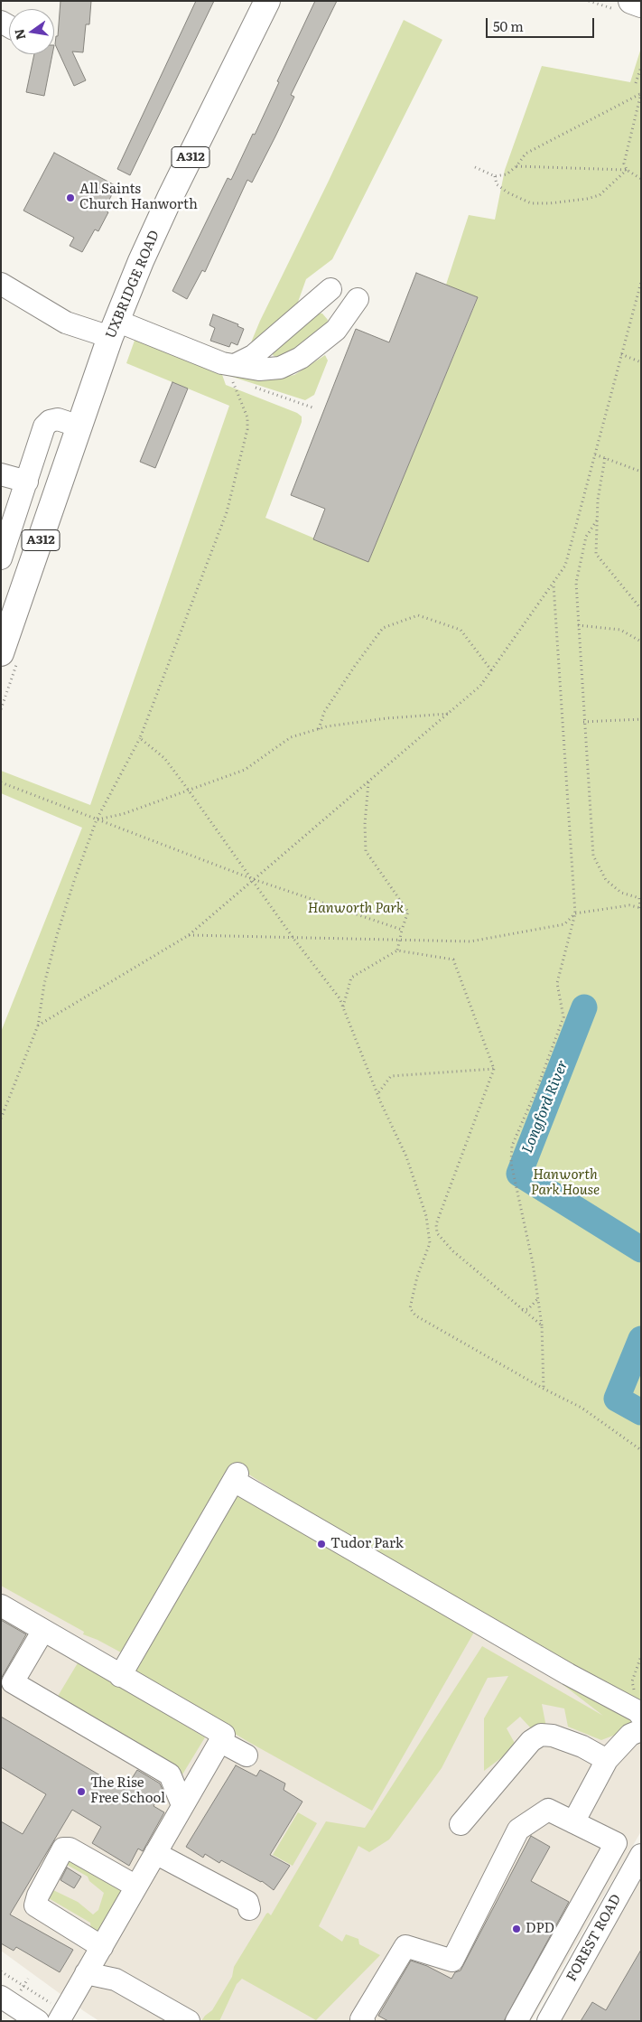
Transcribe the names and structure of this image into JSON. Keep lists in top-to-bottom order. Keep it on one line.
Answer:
{"streets":{"main road":["A312","UXBRIDGE ROAD"],"street":["FOREST ROAD"]},"water":["Longford River"],"parks":["Hanworth Park","Hanworth Park House"],"places":["All Saints Church Hanworth","Tudor Park","The Rise Free School","DPD"],"scale_bar":"50 m","north":"left"}
